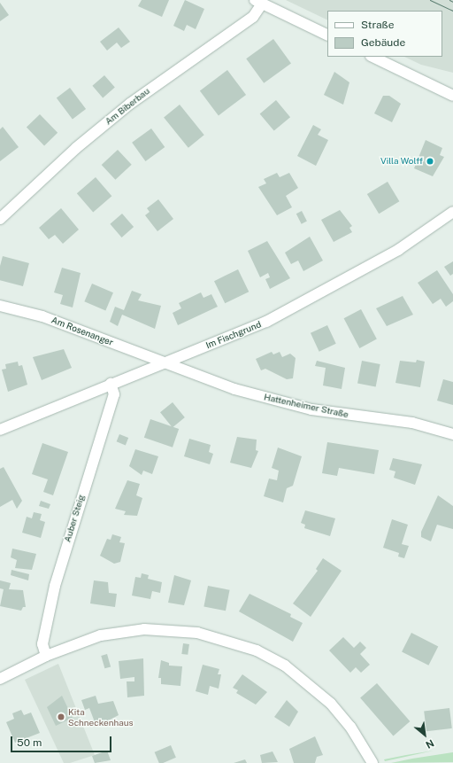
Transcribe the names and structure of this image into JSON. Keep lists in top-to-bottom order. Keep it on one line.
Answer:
{"streets":{"street":["Am Biberbau","Am Rosenanger","Im Fischgrund","Hattenheimer Straße","Auber Steig"]},"crossings":[["Am Rosenanger","Im Fischgrund"],["Am Rosenanger","Hattenheimer Straße"],["Im Fischgrund","Hattenheimer Straße"],["Im Fischgrund","Auber Steig"]],"places":["Villa Wolff","Kita Schneckenhaus"],"legend":["Straße","Gebäude"],"scale_bar":"50 m","north":"bottom right"}
